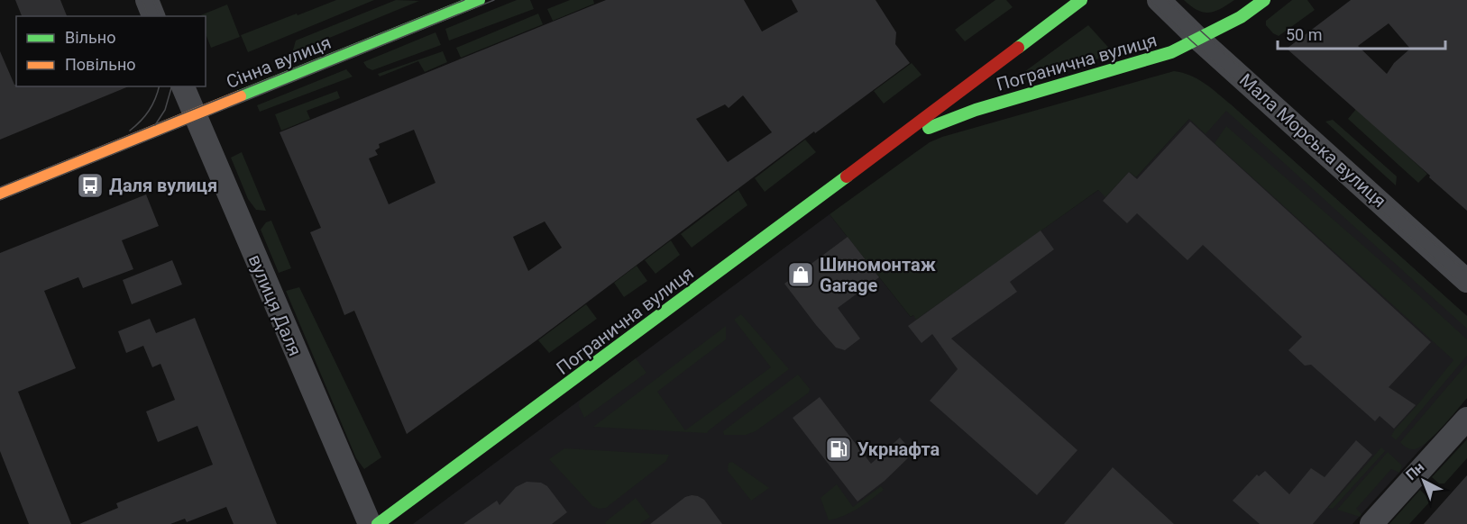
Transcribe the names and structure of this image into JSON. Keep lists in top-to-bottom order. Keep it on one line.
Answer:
{"streets":{"main road":["Сінна вулиця","Погранична вулиця"],"street":["Мала Морська вулиця","вулиця Даля"]},"crossings":[["Сінна вулиця","вулиця Даля"],["Погранична вулиця","Мала Морська вулиця"]],"places":{"bus stop":["Даля вулиця"],"shop":["Шиномонтаж Garage"],"fuel station":["Укрнафта"]},"legend":["Вільно","Повільно"],"scale_bar":"50 m","north":"top left"}
